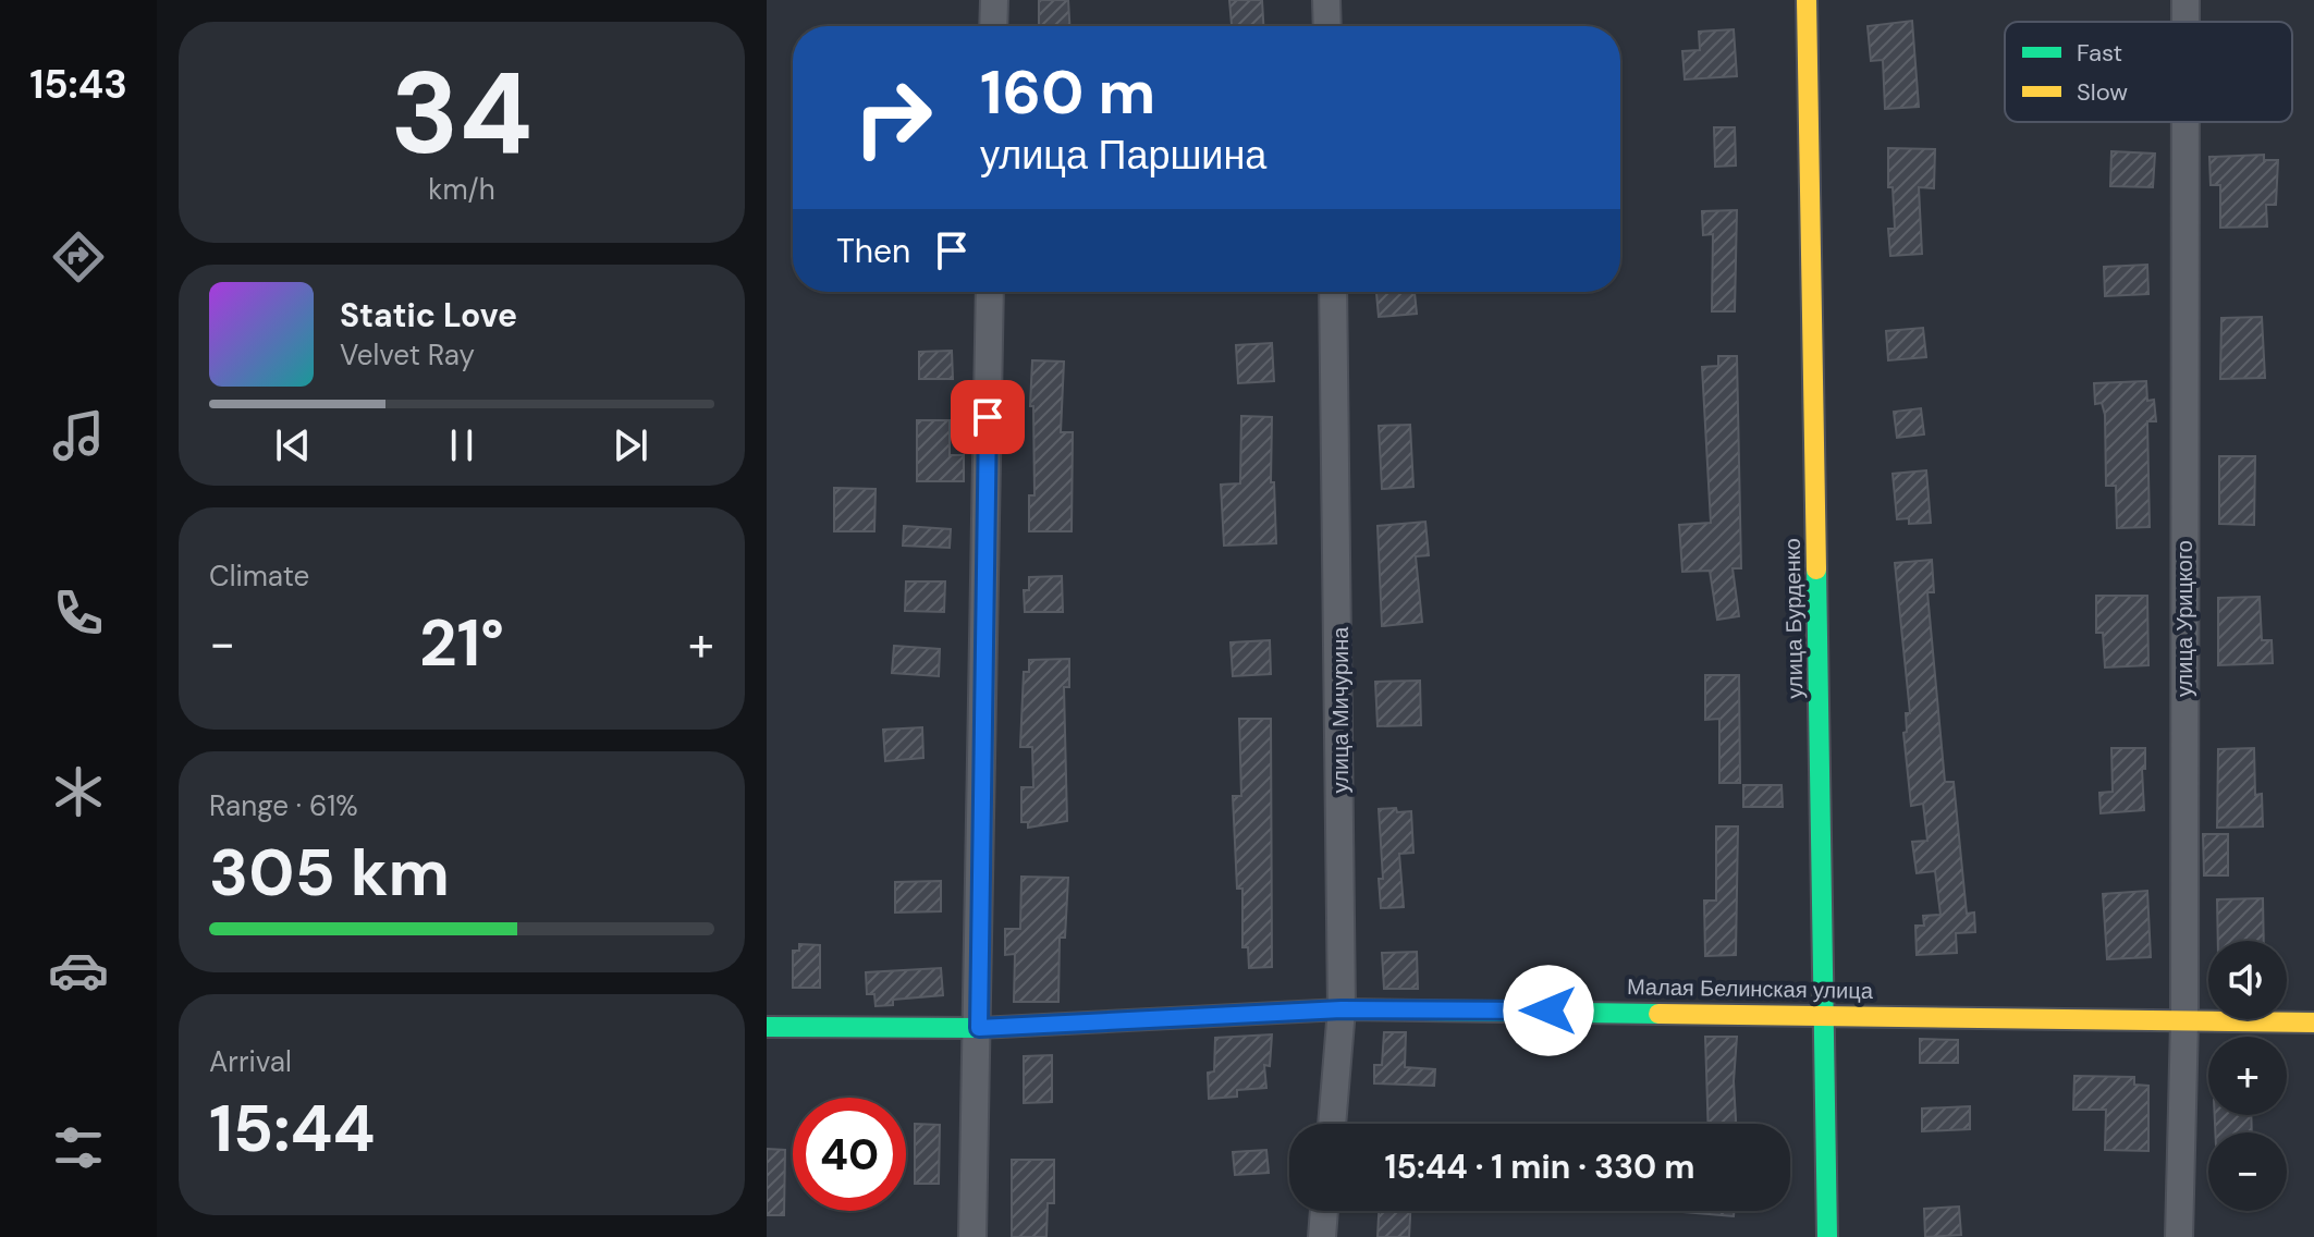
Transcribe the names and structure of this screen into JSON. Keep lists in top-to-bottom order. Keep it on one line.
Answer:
{"streets":{"street":["улица Бурденко","улица Урицкого","улица Мичурина","Малая Белинская улица"]},"crossings":[["улица Бурденко","Малая Белинская улица"],["улица Урицкого","Малая Белинская улица"],["улица Мичурина","Малая Белинская улица"]],"legend":["Fast","Slow"],"page":{"tabs":"15:43","tile":[["34","km/h"],"Climate",["Range · 61%","305 km"],["Arrival","15:44"]],"turn":["160 m","улица Паршина"],"then":"Then","song":["Static Love","Velvet Ray"],"heat":["−","21°","+"],"map_buttons":["+","−"],"limit":"40","trip":"15:44 · 1 min · 330 m"}}
